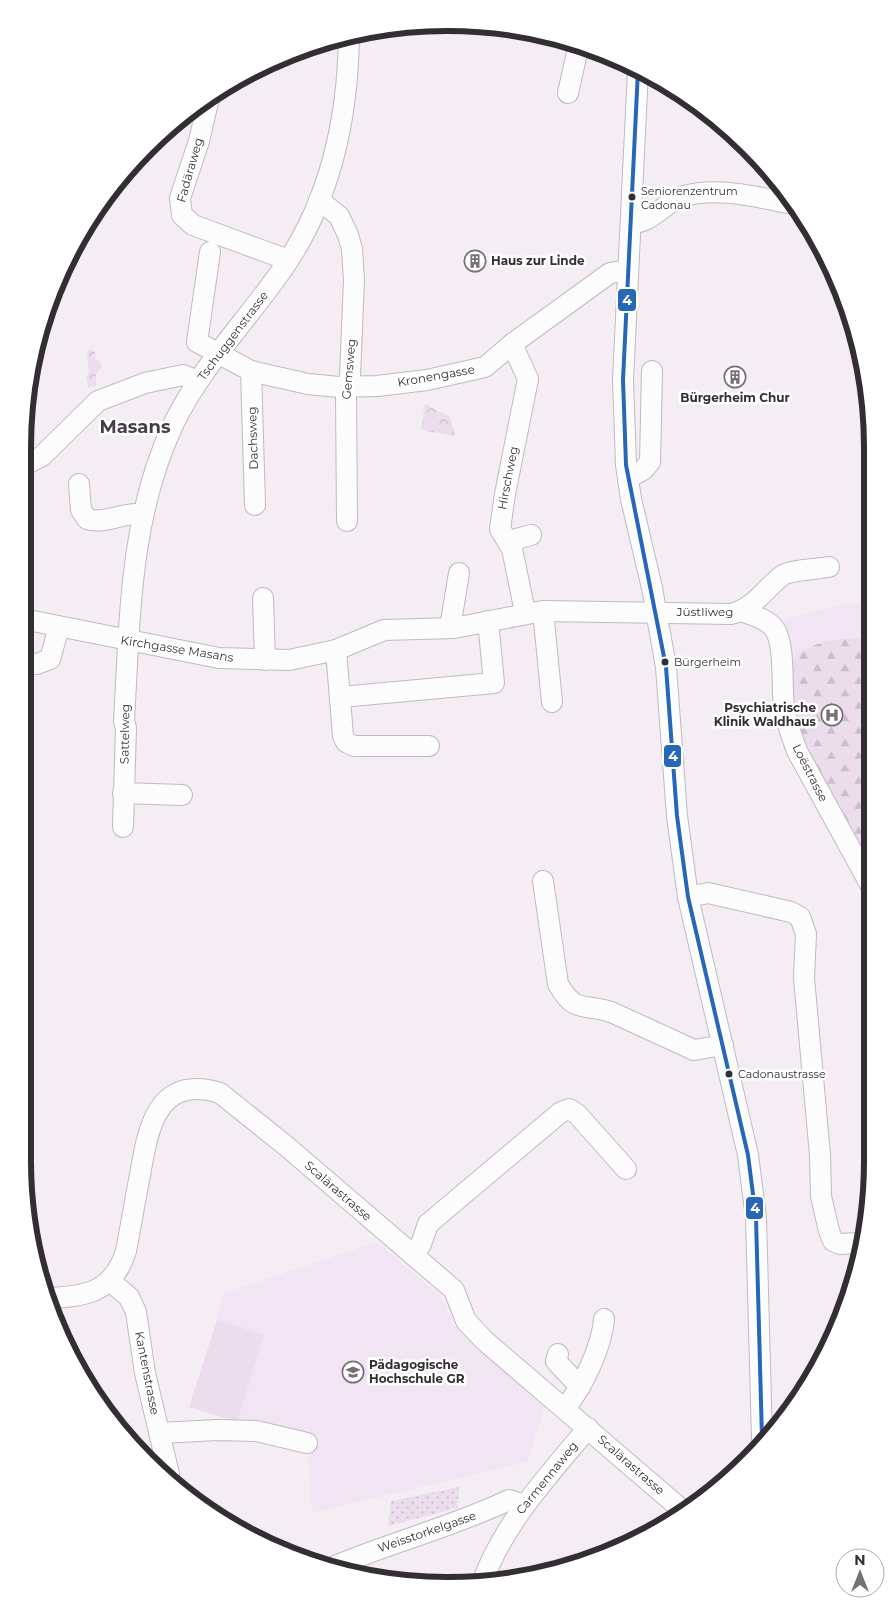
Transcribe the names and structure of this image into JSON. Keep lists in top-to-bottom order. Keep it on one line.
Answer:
{"streets":{"street":["Fadäraweg","Tschuggenstrasse","Gemsweg","Kronengasse","Dachsweg","Hirschweg","Jüstliweg","Kirchgasse Masans","Sattelweg","Loëstrasse","Scalärastrasse","Kantenstrasse","Carmennaweg","Weisstorkelgasse"]},"crossings":[["Fadäraweg","Tschuggenstrasse"],["Tschuggenstrasse","Gemsweg"],["Tschuggenstrasse","Kronengasse"],["Tschuggenstrasse","Kirchgasse Masans"],["Tschuggenstrasse","Sattelweg"],["Gemsweg","Kronengasse"],["Kronengasse","Dachsweg"],["Kronengasse","Hirschweg"],["Hirschweg","Kirchgasse Masans"],["Jüstliweg","Kirchgasse Masans"],["Jüstliweg","Loëstrasse"],["Kirchgasse Masans","Sattelweg"],["Scalärastrasse","Kantenstrasse"],["Scalärastrasse","Carmennaweg"],["Carmennaweg","Weisstorkelgasse"]],"districts":["Masans"],"places":{"other":["Seniorenzentrum Cadonau","Bürgerheim","Cadonaustrasse"],"building":["Haus zur Linde","Bürgerheim Chur"],"hospital":["Psychiatrische Klinik Waldhaus"],"school or university":["Pädagogische Hochschule GR"]},"lines":["transit line 4"],"north":"top"}
